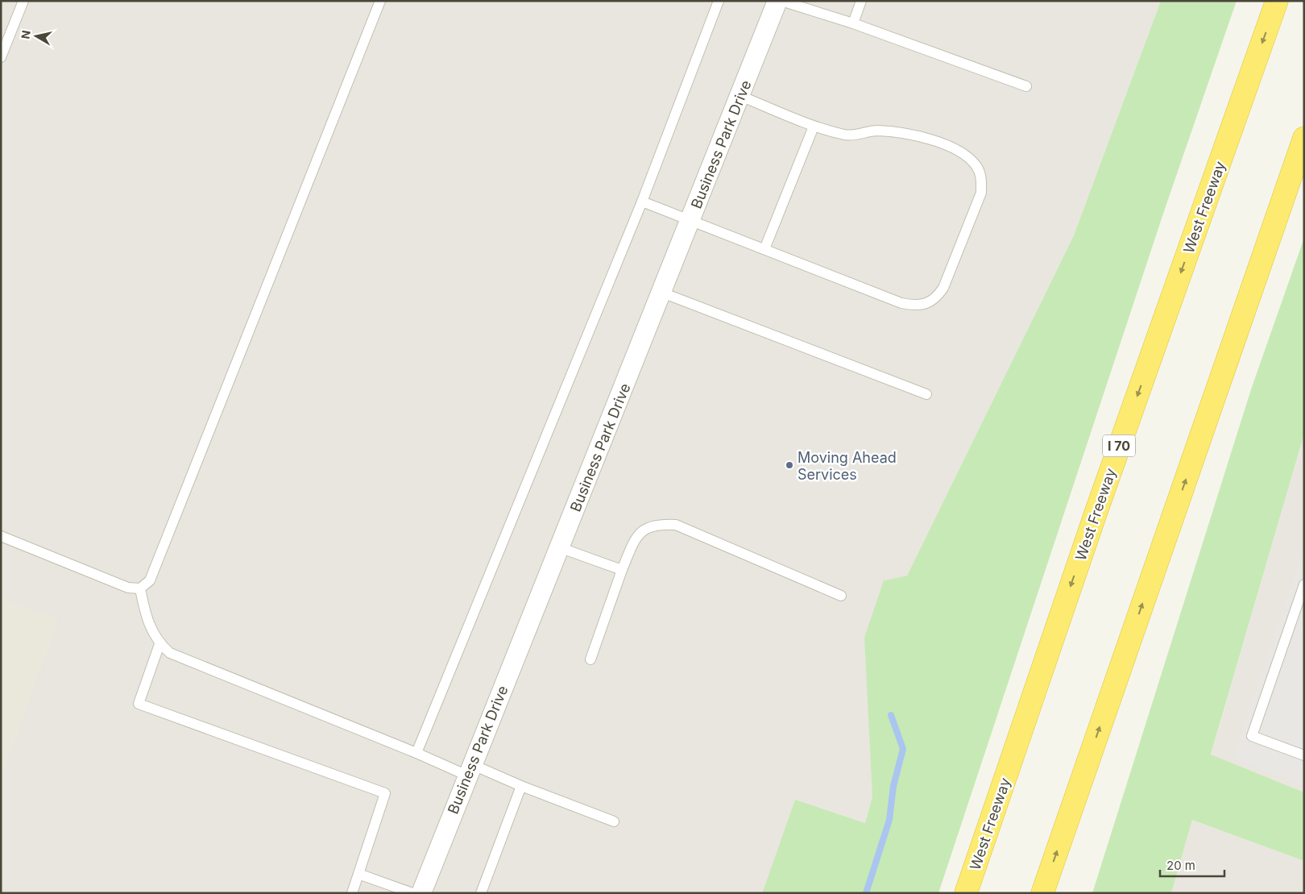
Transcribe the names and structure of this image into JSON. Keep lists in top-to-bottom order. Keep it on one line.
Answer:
{"streets":{"highway":["West Freeway","I 70"],"street":["Business Park Drive"]},"places":["Moving Ahead Services"],"scale_bar":"20 m","north":"left"}
